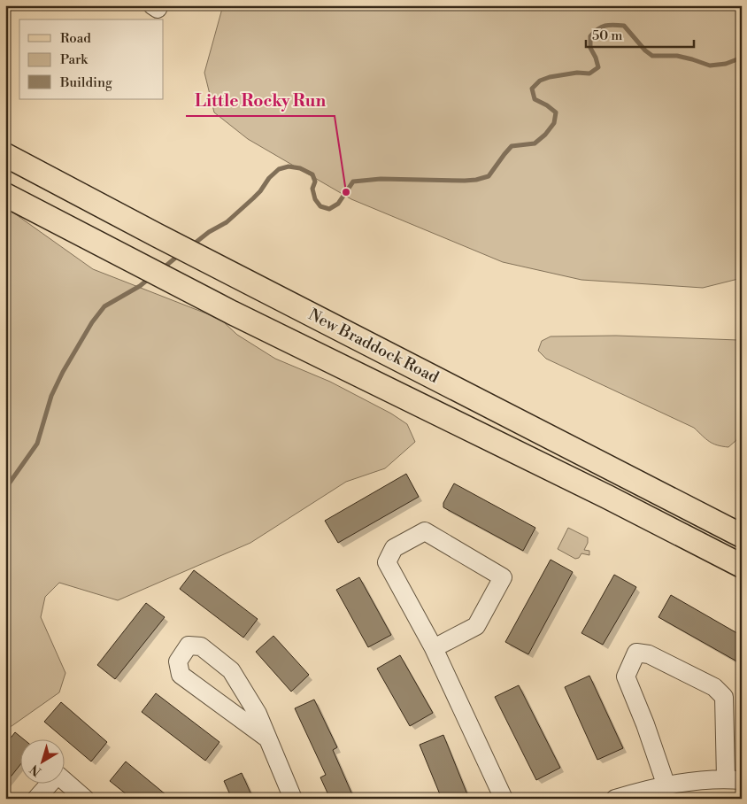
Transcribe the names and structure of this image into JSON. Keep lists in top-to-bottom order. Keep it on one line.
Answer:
{"streets":{"main road":["New Braddock Road"]},"places":["Little Rocky Run"],"legend":["Road","Park","Building"],"scale_bar":"50 m","north":"bottom left"}
